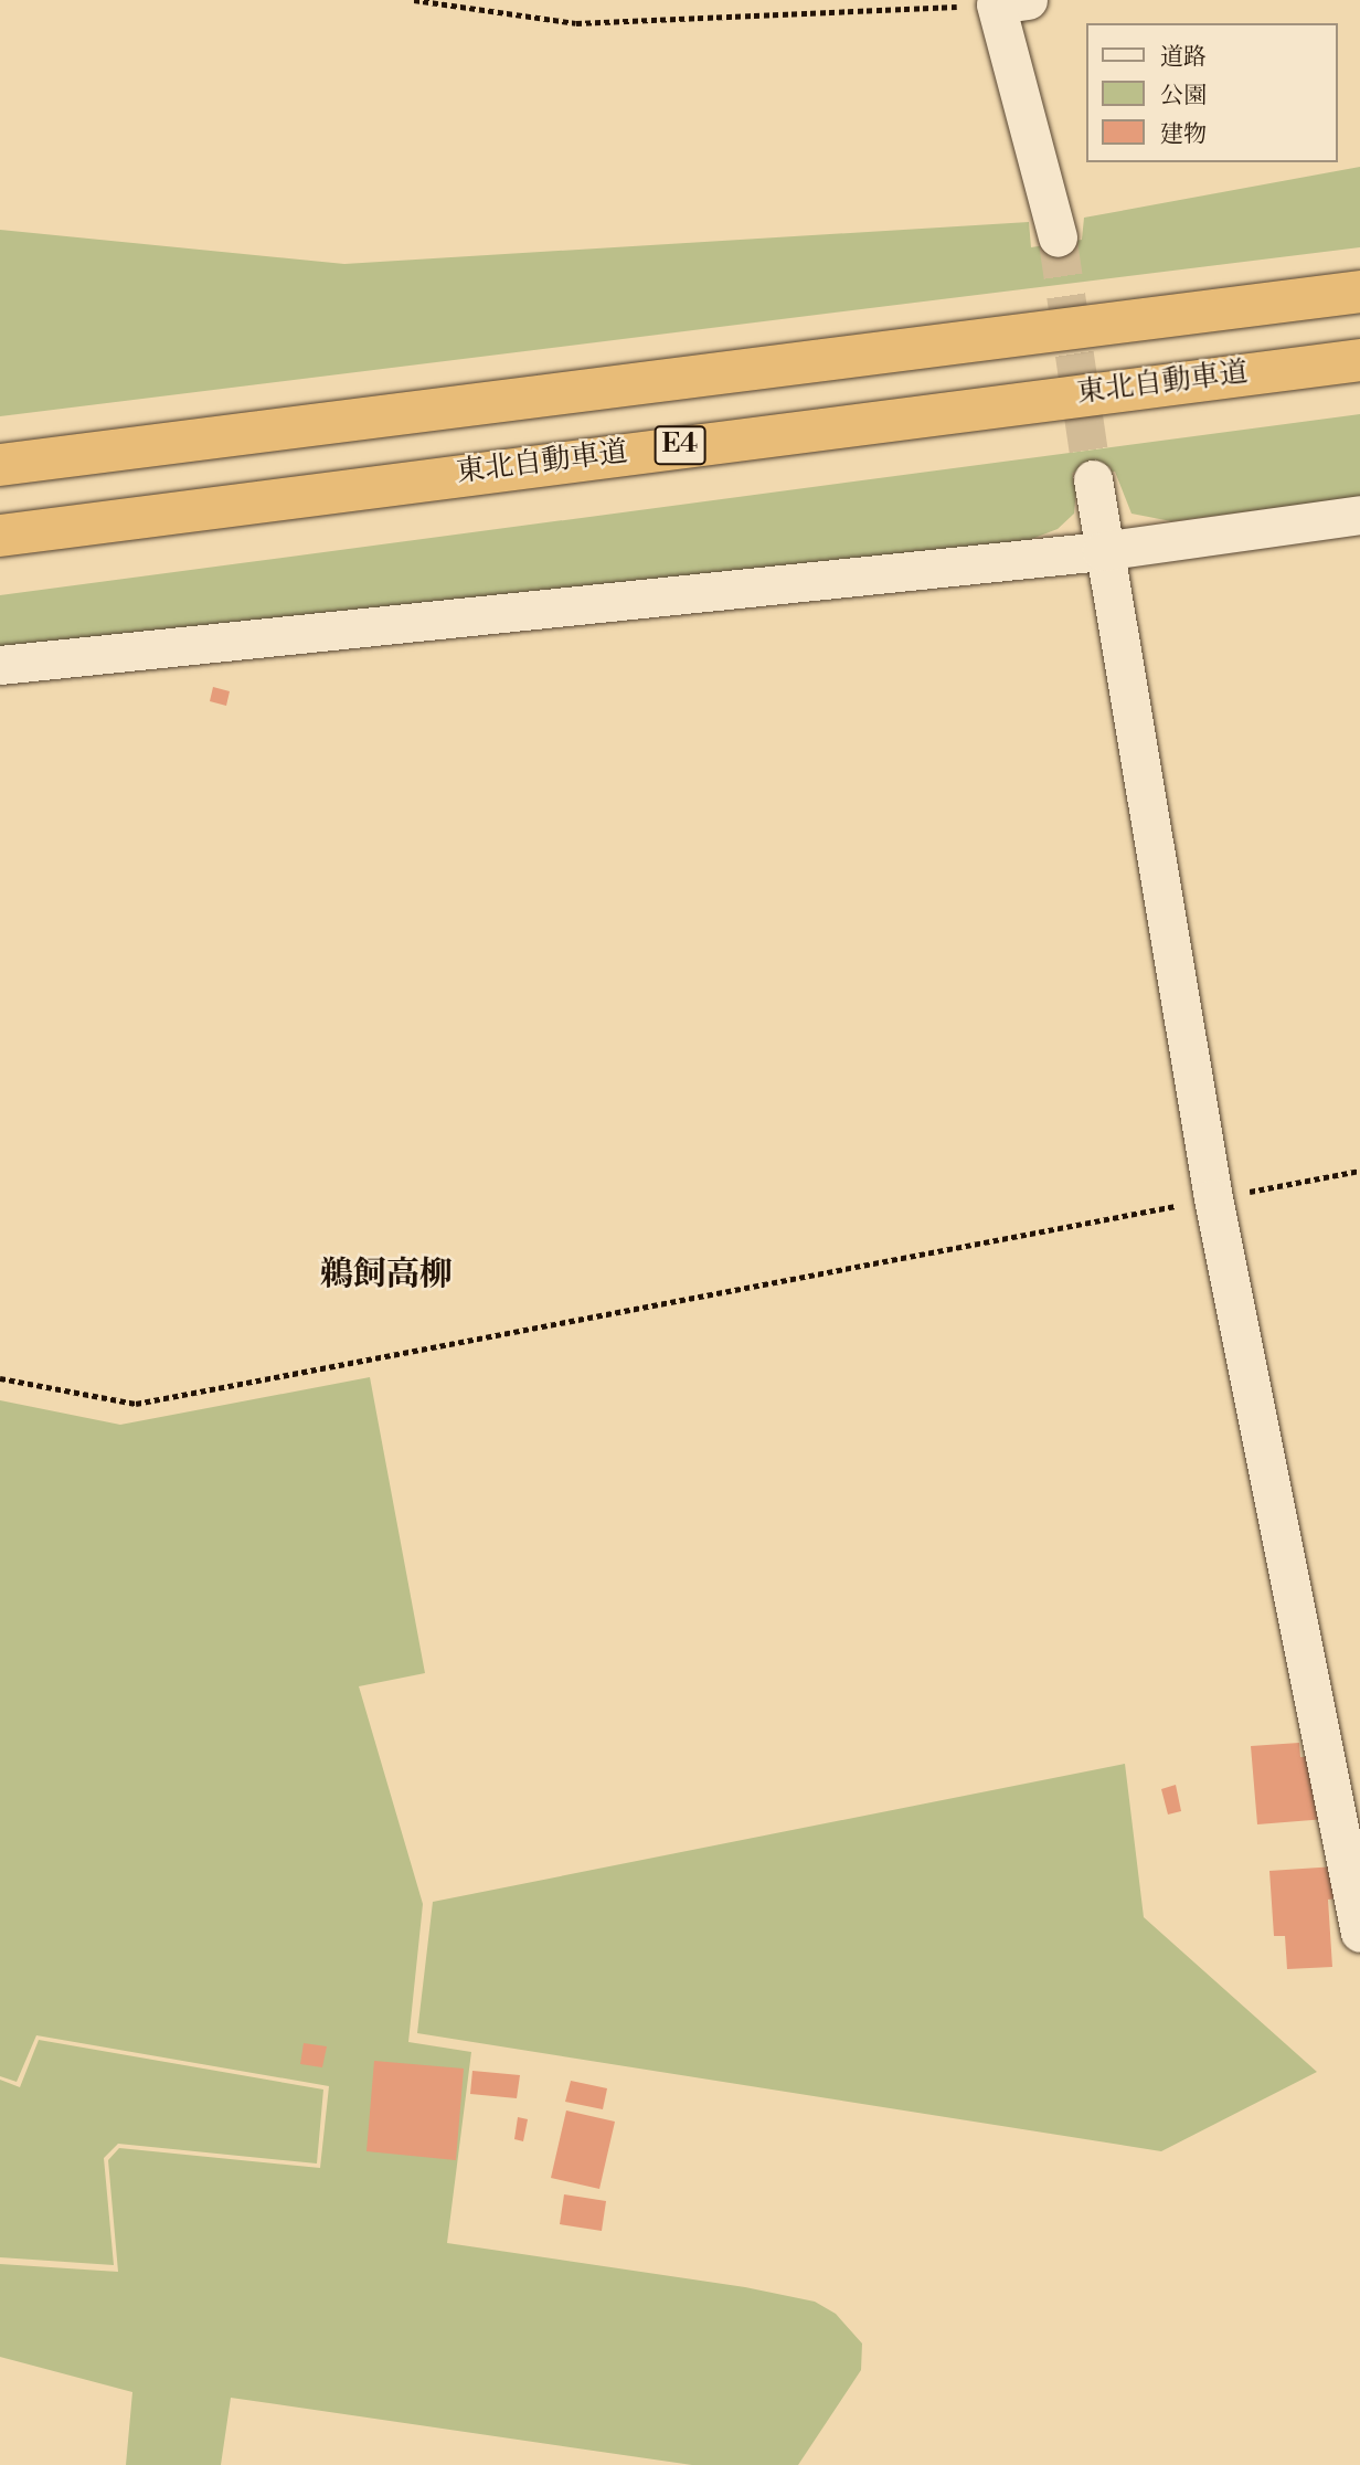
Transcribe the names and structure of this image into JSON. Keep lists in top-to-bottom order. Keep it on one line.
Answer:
{"streets":{"highway":["東北自動車道","E4"]},"districts":["鵜飼高柳"],"legend":["道路","公園","建物"]}
